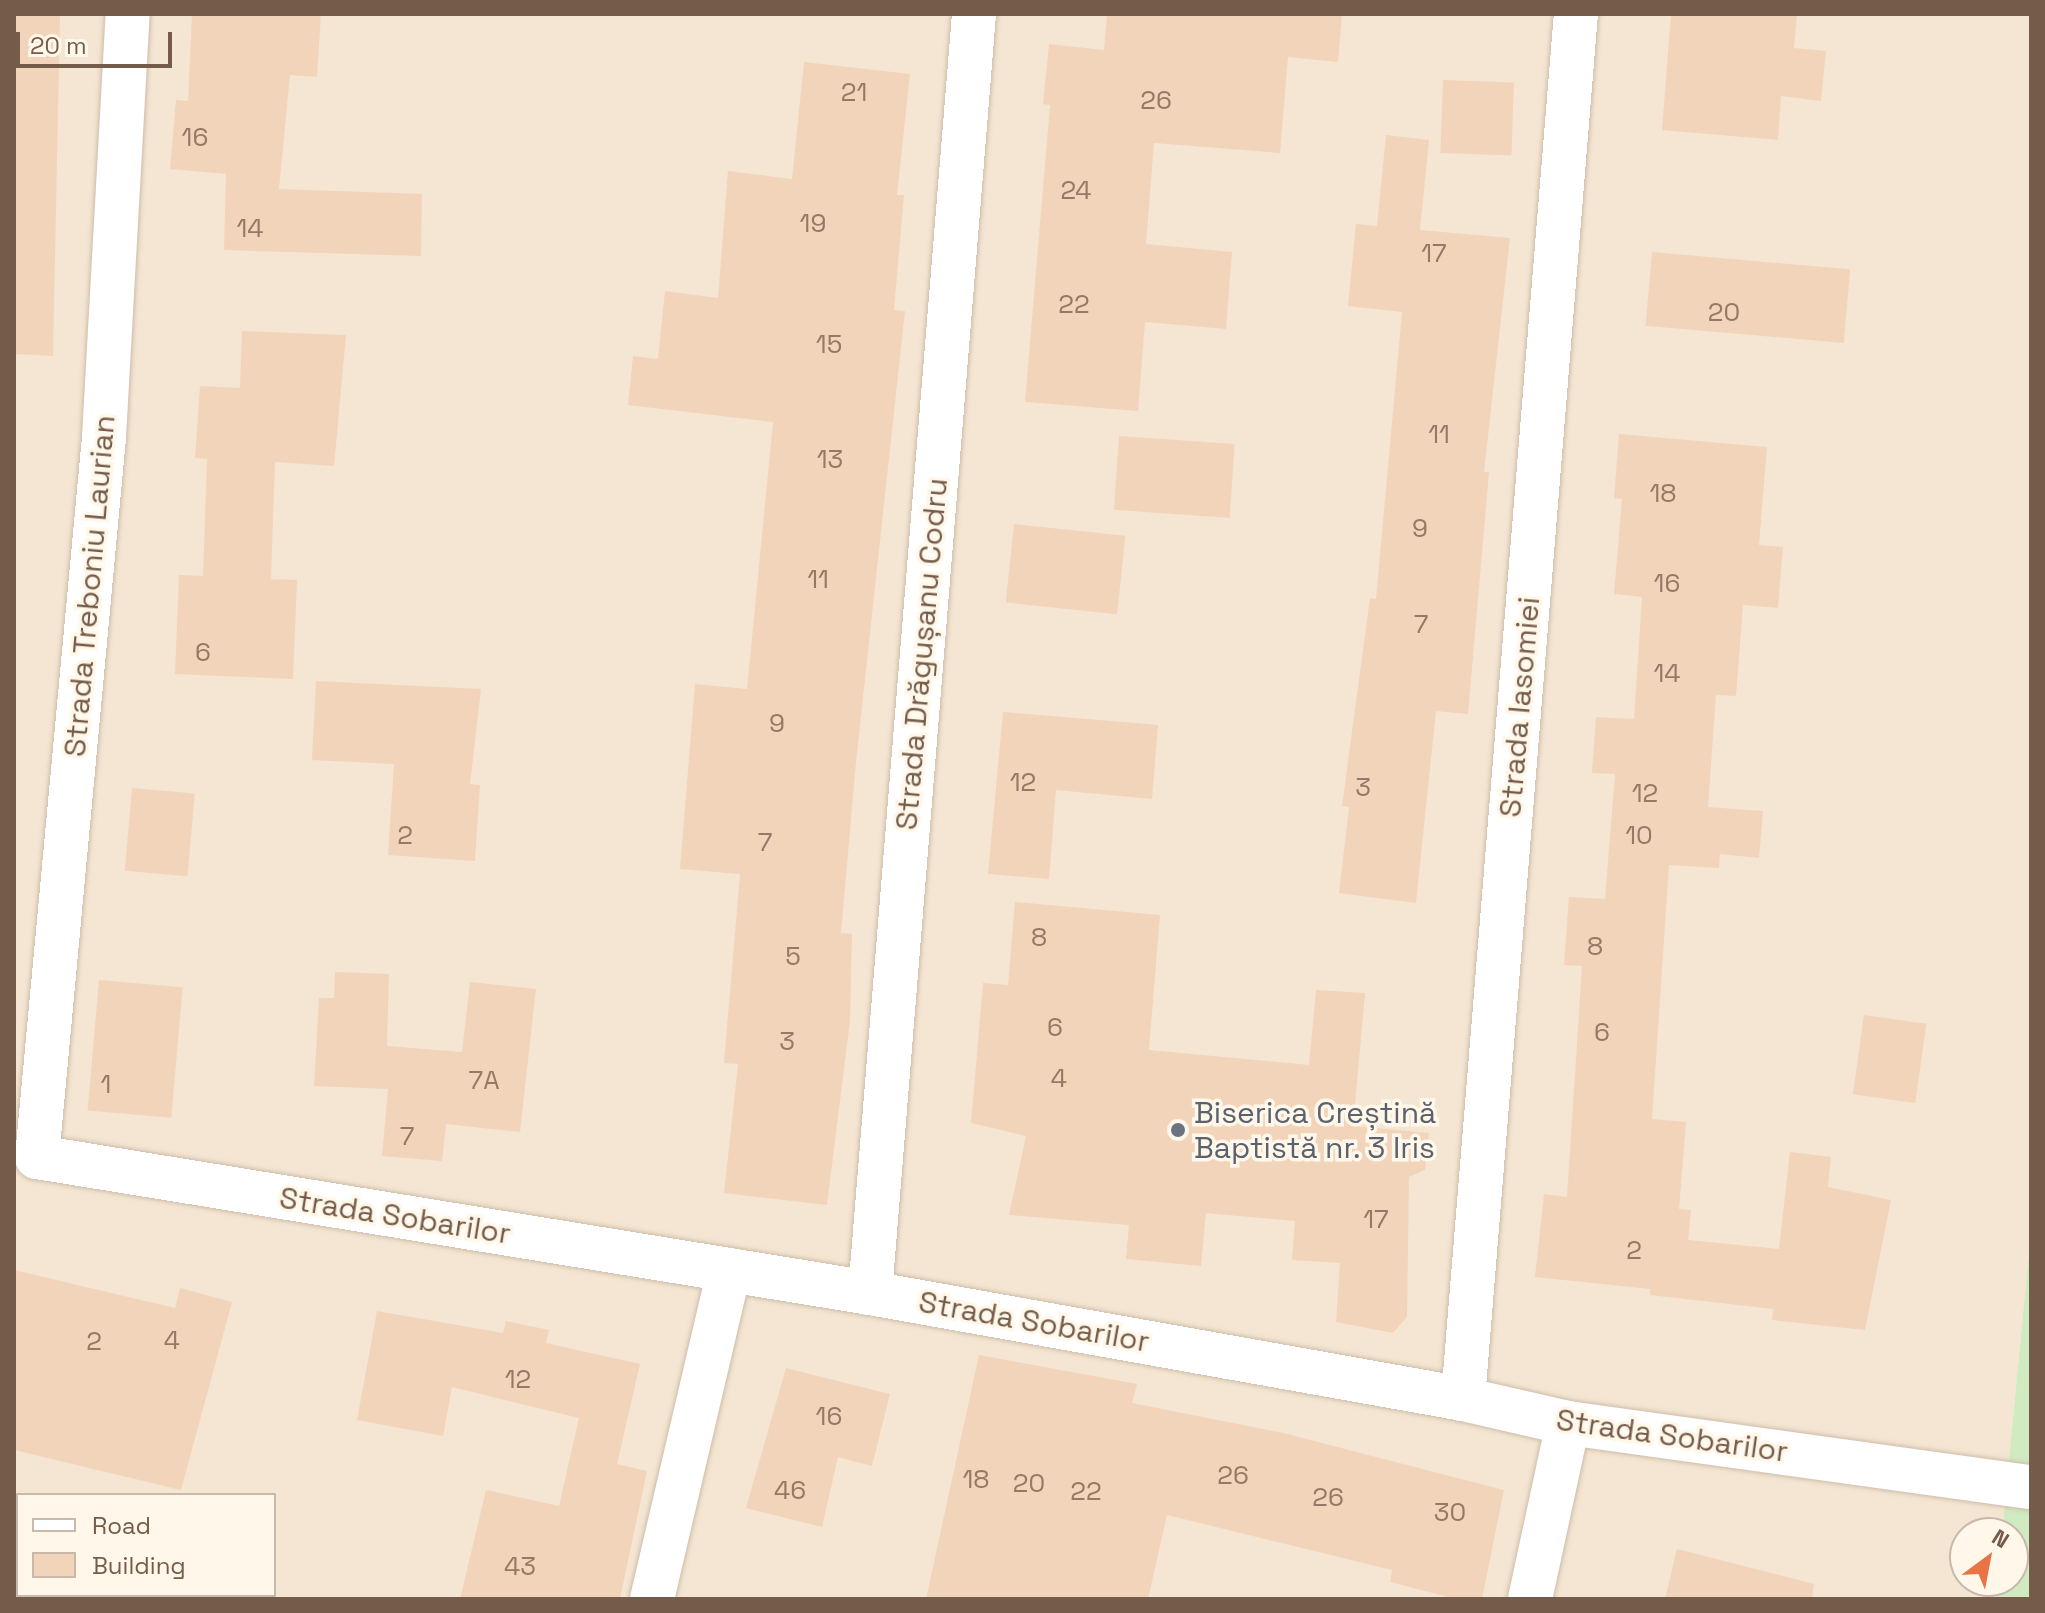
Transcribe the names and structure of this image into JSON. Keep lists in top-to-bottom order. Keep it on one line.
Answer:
{"streets":{"street":["Strada Treboniu Laurian","Strada Drăgușanu Codru","Strada Iasomiei","Strada Sobarilor"]},"crossings":[["Strada Treboniu Laurian","Strada Sobarilor"],["Strada Drăgușanu Codru","Strada Sobarilor"],["Strada Iasomiei","Strada Sobarilor"]],"places":["Biserica Creștină Baptistă nr. 3 Iris"],"house_numbers":["21","26","16","24","19","14","17","22","20","15","11","13","18","9","11","16","7","6","14","9","12","3","12","2","10","7","8","8","5","6","6","3","4","7A","1","7","17","2","4","2","12","16","26","18","20","46","22","26","30","43"],"legend":["Road","Building"],"scale_bar":"20 m","north":"top right"}
